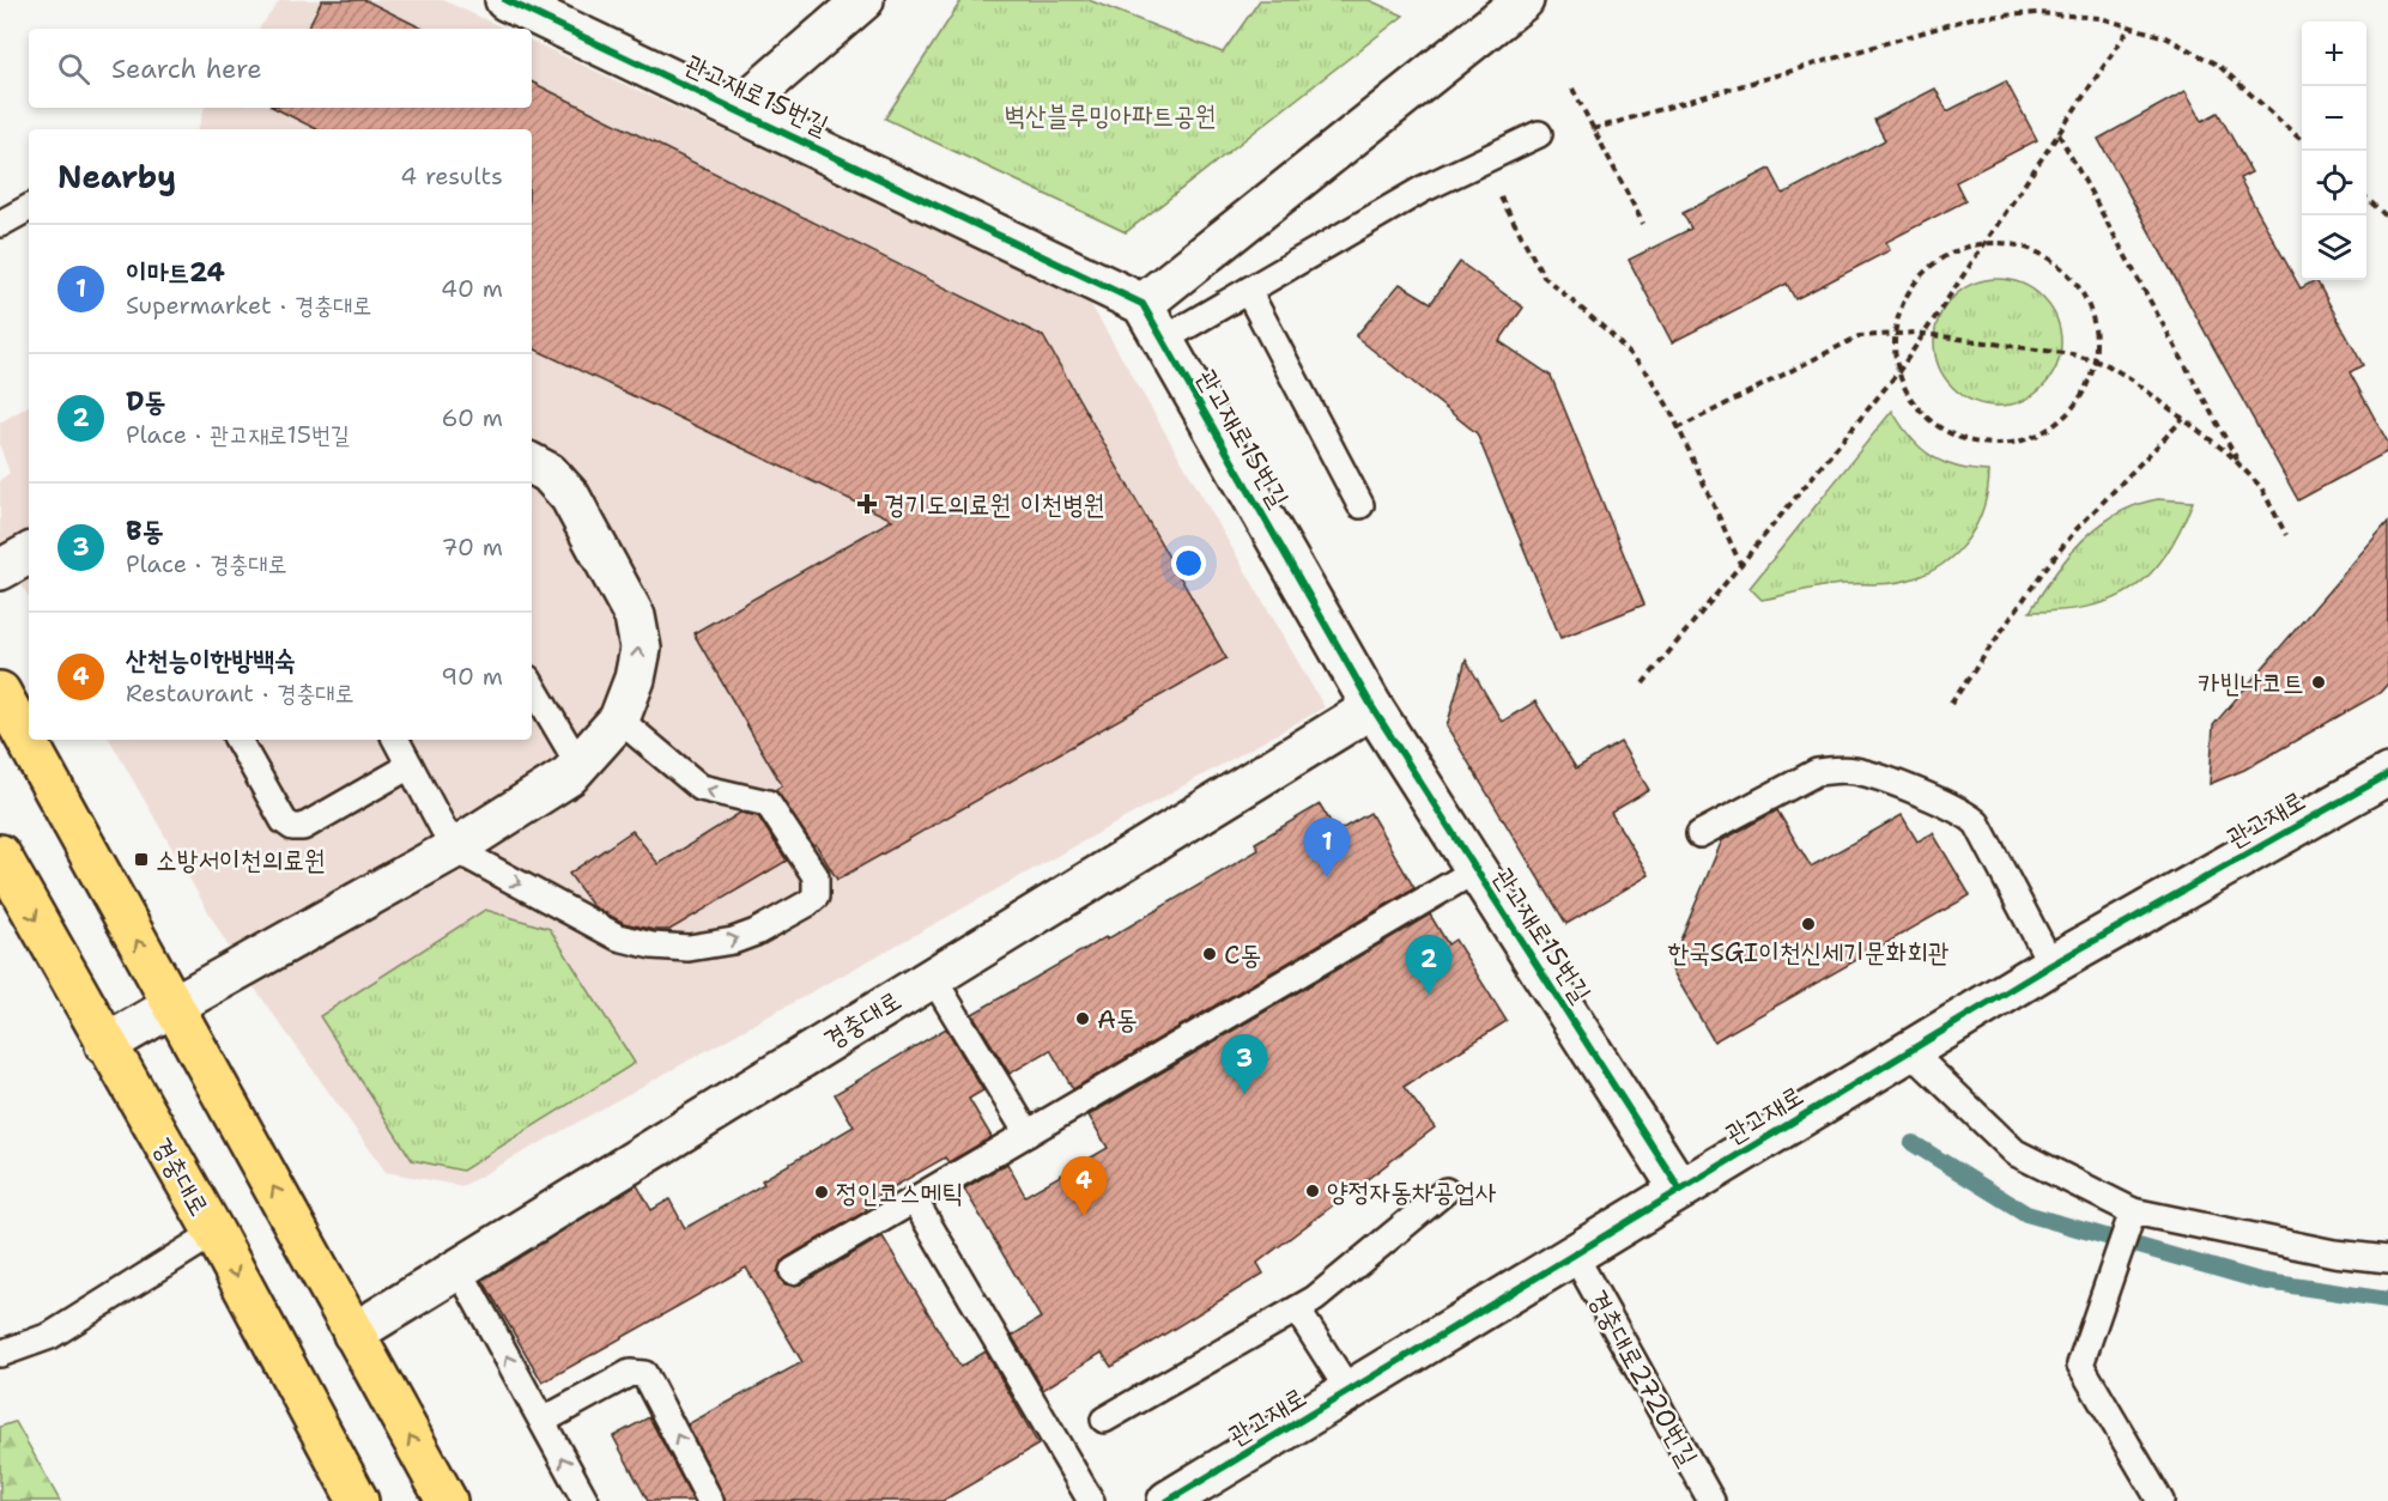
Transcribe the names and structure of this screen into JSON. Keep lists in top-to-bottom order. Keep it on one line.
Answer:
{"streets":{"main road":["경충대로"],"street":["관고재로15번길","관고재로"],"lane":["경충대로2720번길"]},"crossings":[["관고재로15번길","관고재로"],["관고재로15번길","경충대로"],["관고재로","경충대로2720번길"]],"parks":["벽산블루밍아파트공원"],"places":{"health":["경기도의료원 이천병원"],"other":["카빈나코트","한국SGI이천신세기문화회관","C동","A동","양정자동차공업사","정인코스메틱"],"transit":["소방서이천의료원"]},"page":{"map_buttons":["+","−"],"search":"Search here","heading":["Nearby","4 results"],"list":[{"mark":"1","name":"이마트24","note":"Supermarket · 경충대로","value":"40 m"},{"mark":"2","name":"D동","note":"Place · 관고재로15번길","value":"60 m"},{"mark":"3","name":"B동","note":"Place · 경충대로","value":"70 m"},{"mark":"4","name":"산천능이한방백숙","note":"Restaurant · 경충대로","value":"90 m"}],"pins":["1","2","3","4"]}}
